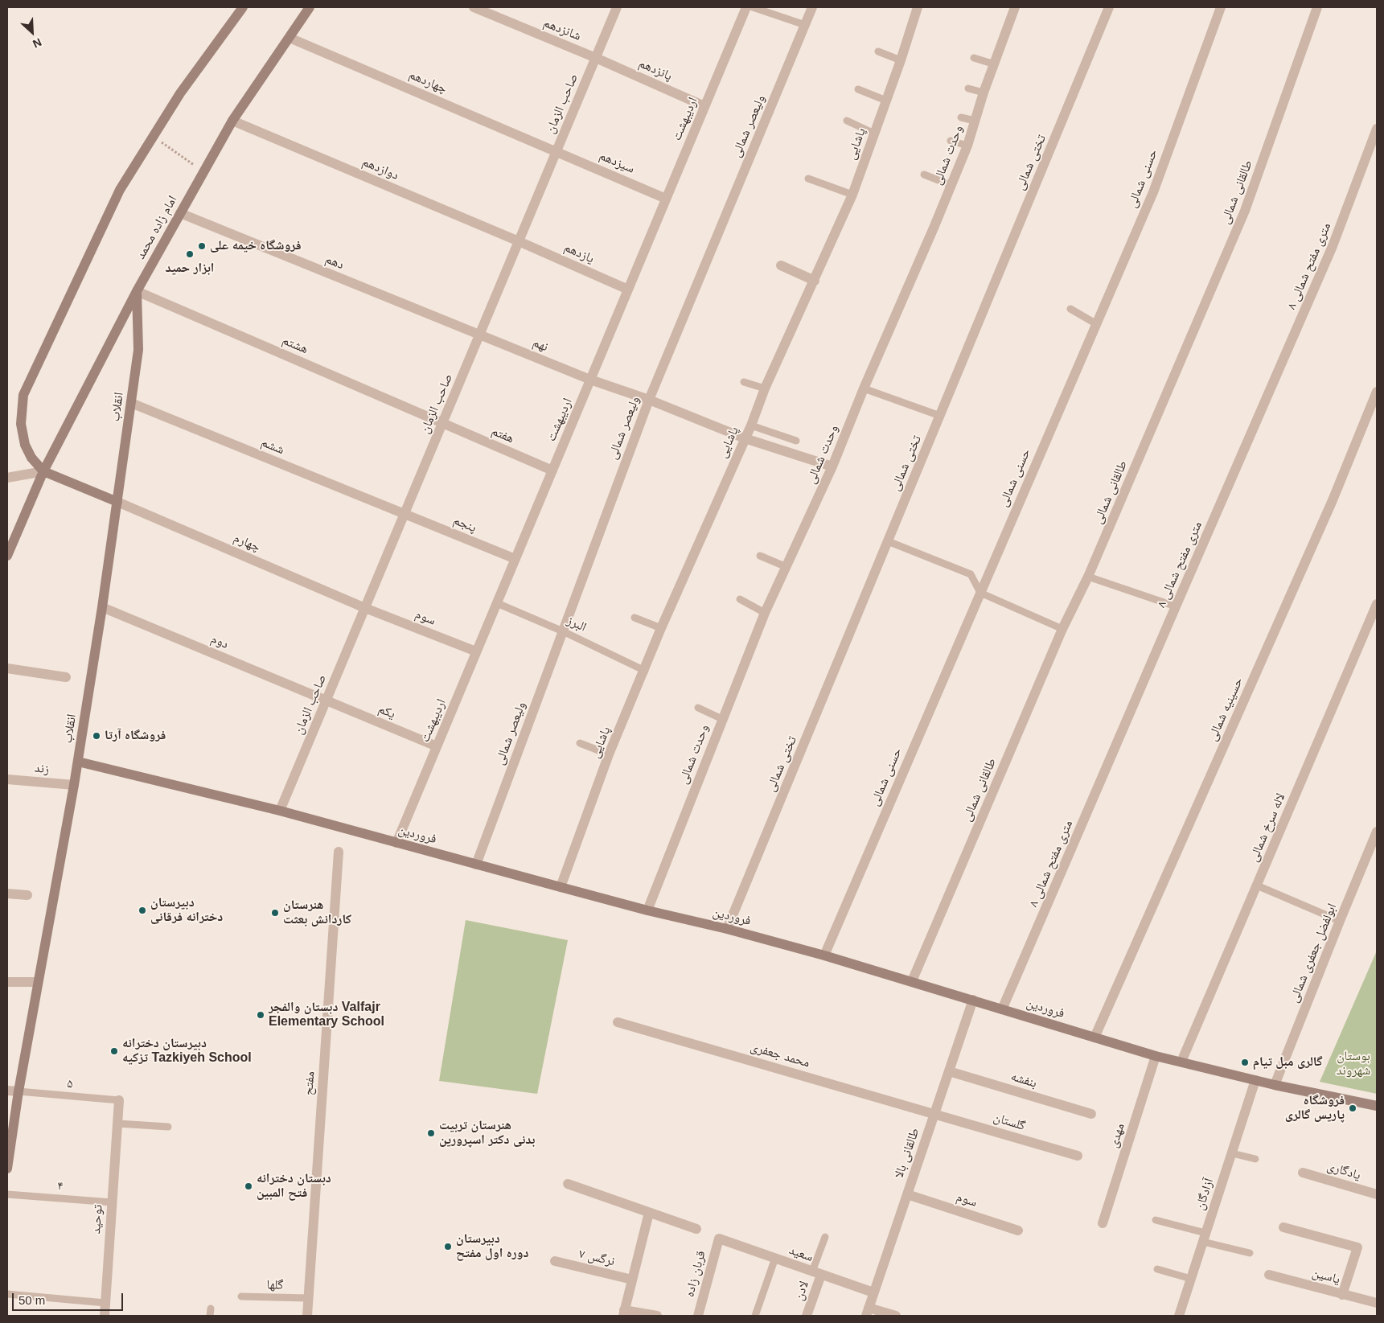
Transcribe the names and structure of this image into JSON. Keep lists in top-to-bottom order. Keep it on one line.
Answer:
{"streets":{"street":["شانزدهم","پانزدهم","چهاردهم","صاحب الزمان","اردیبهشت","ولیعصر شمالی","پاشایی","وحدت شمالی","سیزدهم","تختی شمالی","دوازدهم","حسنی شمالی","طالقانی شمالی","امام زاده محمد","یازدهم","دهم","۸ متری مفتح شمالی","هشتم","نهم","انقلاب","هفتم","ششم","پنجم","چهارم","سوم","دوم","حسینیه شمالی","یکم","زند","لاله سرخ شمالی","فروردین","ابولفضل جعفری شمالی","محمد جعفری","بنفشه","مفتح","گلستان","مهدی","طالقانی بالا","یادگاری","آزادگان","توحید","سعید","نرگس ۷","قربان زاده","یاسین","لادن"],"lane":["البرز","۵","۴","گلها"]},"crossings":[["شانزدهم","پانزدهم"],["شانزدهم","صاحب الزمان"],["پانزدهم","صاحب الزمان"],["پانزدهم","اردیبهشت"],["چهاردهم","صاحب الزمان"],["چهاردهم","سیزدهم"],["چهاردهم","امام زاده محمد"],["صاحب الزمان","سیزدهم"],["صاحب الزمان","دوازدهم"],["صاحب الزمان","یازدهم"],["صاحب الزمان","دهم"],["صاحب الزمان","هشتم"],["صاحب الزمان","نهم"],["صاحب الزمان","هفتم"],["صاحب الزمان","ششم"],["صاحب الزمان","پنجم"],["صاحب الزمان","چهارم"],["صاحب الزمان","سوم"],["صاحب الزمان","دوم"],["صاحب الزمان","یکم"],["صاحب الزمان","فروردین"],["اردیبهشت","سیزدهم"],["اردیبهشت","یازدهم"],["اردیبهشت","نهم"],["اردیبهشت","هفتم"],["اردیبهشت","پنجم"],["اردیبهشت","سوم"],["اردیبهشت","البرز"],["اردیبهشت","یکم"],["اردیبهشت","فروردین"],["ولیعصر شمالی","نهم"],["ولیعصر شمالی","البرز"],["ولیعصر شمالی","فروردین"],["پاشایی","نهم"],["پاشایی","البرز"],["پاشایی","فروردین"],["وحدت شمالی","نهم"],["وحدت شمالی","فروردین"],["تختی شمالی","فروردین"],["دوازدهم","امام زاده محمد"],["دوازدهم","یازدهم"],["حسنی شمالی","فروردین"],["طالقانی شمالی","فروردین"],["امام زاده محمد","دهم"],["امام زاده محمد","هشتم"],["امام زاده محمد","انقلاب"],["دهم","نهم"],["۸ متری مفتح شمالی","فروردین"],["هشتم","انقلاب"],["هشتم","هفتم"],["انقلاب","ششم"],["انقلاب","چهارم"],["انقلاب","دوم"],["انقلاب","زند"],["انقلاب","فروردین"],["انقلاب","۵"],["ششم","پنجم"],["چهارم","سوم"],["سوم","طالقانی بالا"],["دوم","یکم"],["حسینیه شمالی","فروردین"],["لاله سرخ شمالی","فروردین"],["فروردین","ابولفضل جعفری شمالی"],["فروردین","مهدی"],["فروردین","طالقانی بالا"],["فروردین","آزادگان"],["محمد جعفری","گلستان"],["محمد جعفری","طالقانی بالا"],["بنفشه","طالقانی بالا"],["مفتح","گلها"],["۵","توحید"],["گلستان","طالقانی بالا"],["طالقانی بالا","سعید"],["۴","توحید"],["سعید","قربان زاده"],["سعید","لادن"]],"parks":["بوستان شهروند"],"places":["فروشگاه خیمه علی","ابزار حمید","فروشگاه آرتا","دبیرستان دخترانه فرقانی","هنرستان کاردانش بعثت","دبستان والفجر Valfajr Elementary School","دبیرستان دخترانه تزكيه Tazkiyeh School","گالری مبل تیام","فروشگاه پاریس گالری","هنرستان تربیت بدنی دکتر اسپرورین","دبستان دخترانه فتح المبین","دبیرستان دوره اول مفتح"],"scale_bar":"50 m","north":"bottom right"}
